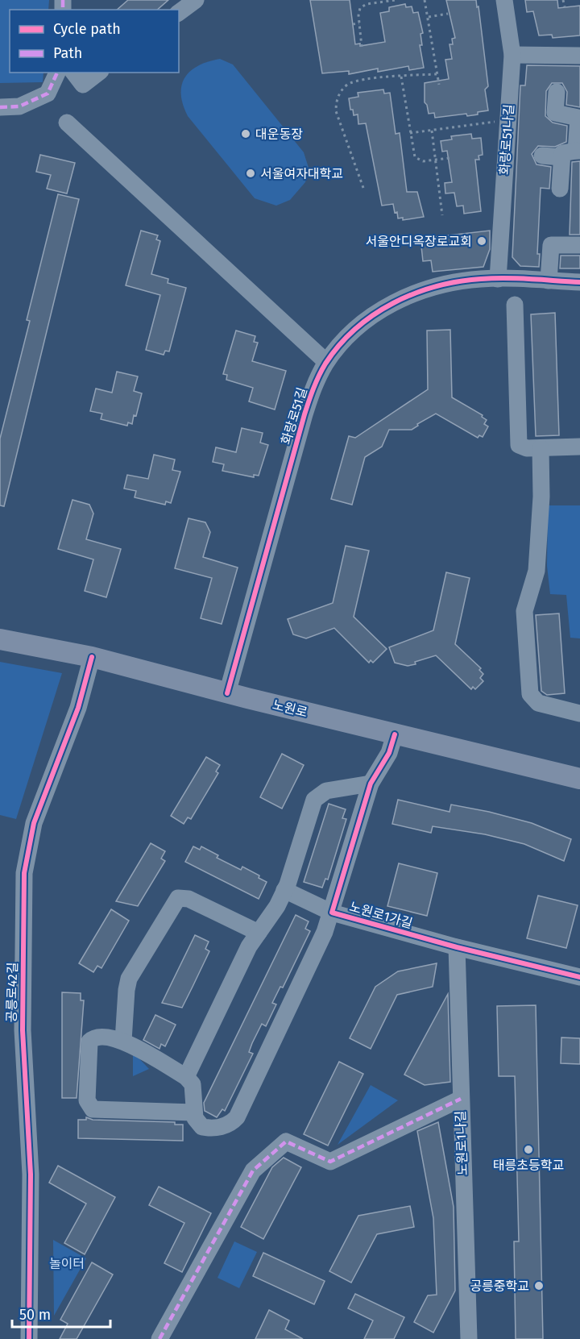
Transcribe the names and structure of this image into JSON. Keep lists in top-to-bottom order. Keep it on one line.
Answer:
{"streets":{"main road":["노원로"],"street":["화랑로51나길","화랑로51길","노원로1가길","공릉로42길","노원로1나길"]},"crossings":[["화랑로51나길","화랑로51길"],["화랑로51길","노원로"],["노원로","노원로1가길"],["노원로","공릉로42길"],["노원로1가길","노원로1나길"]],"parks":["놀이터"],"places":["대운동장","서울여자대학교","서울안디옥장로교회","태릉초등학교","공릉중학교"],"legend":["Cycle path","Path"],"scale_bar":"50 m"}
